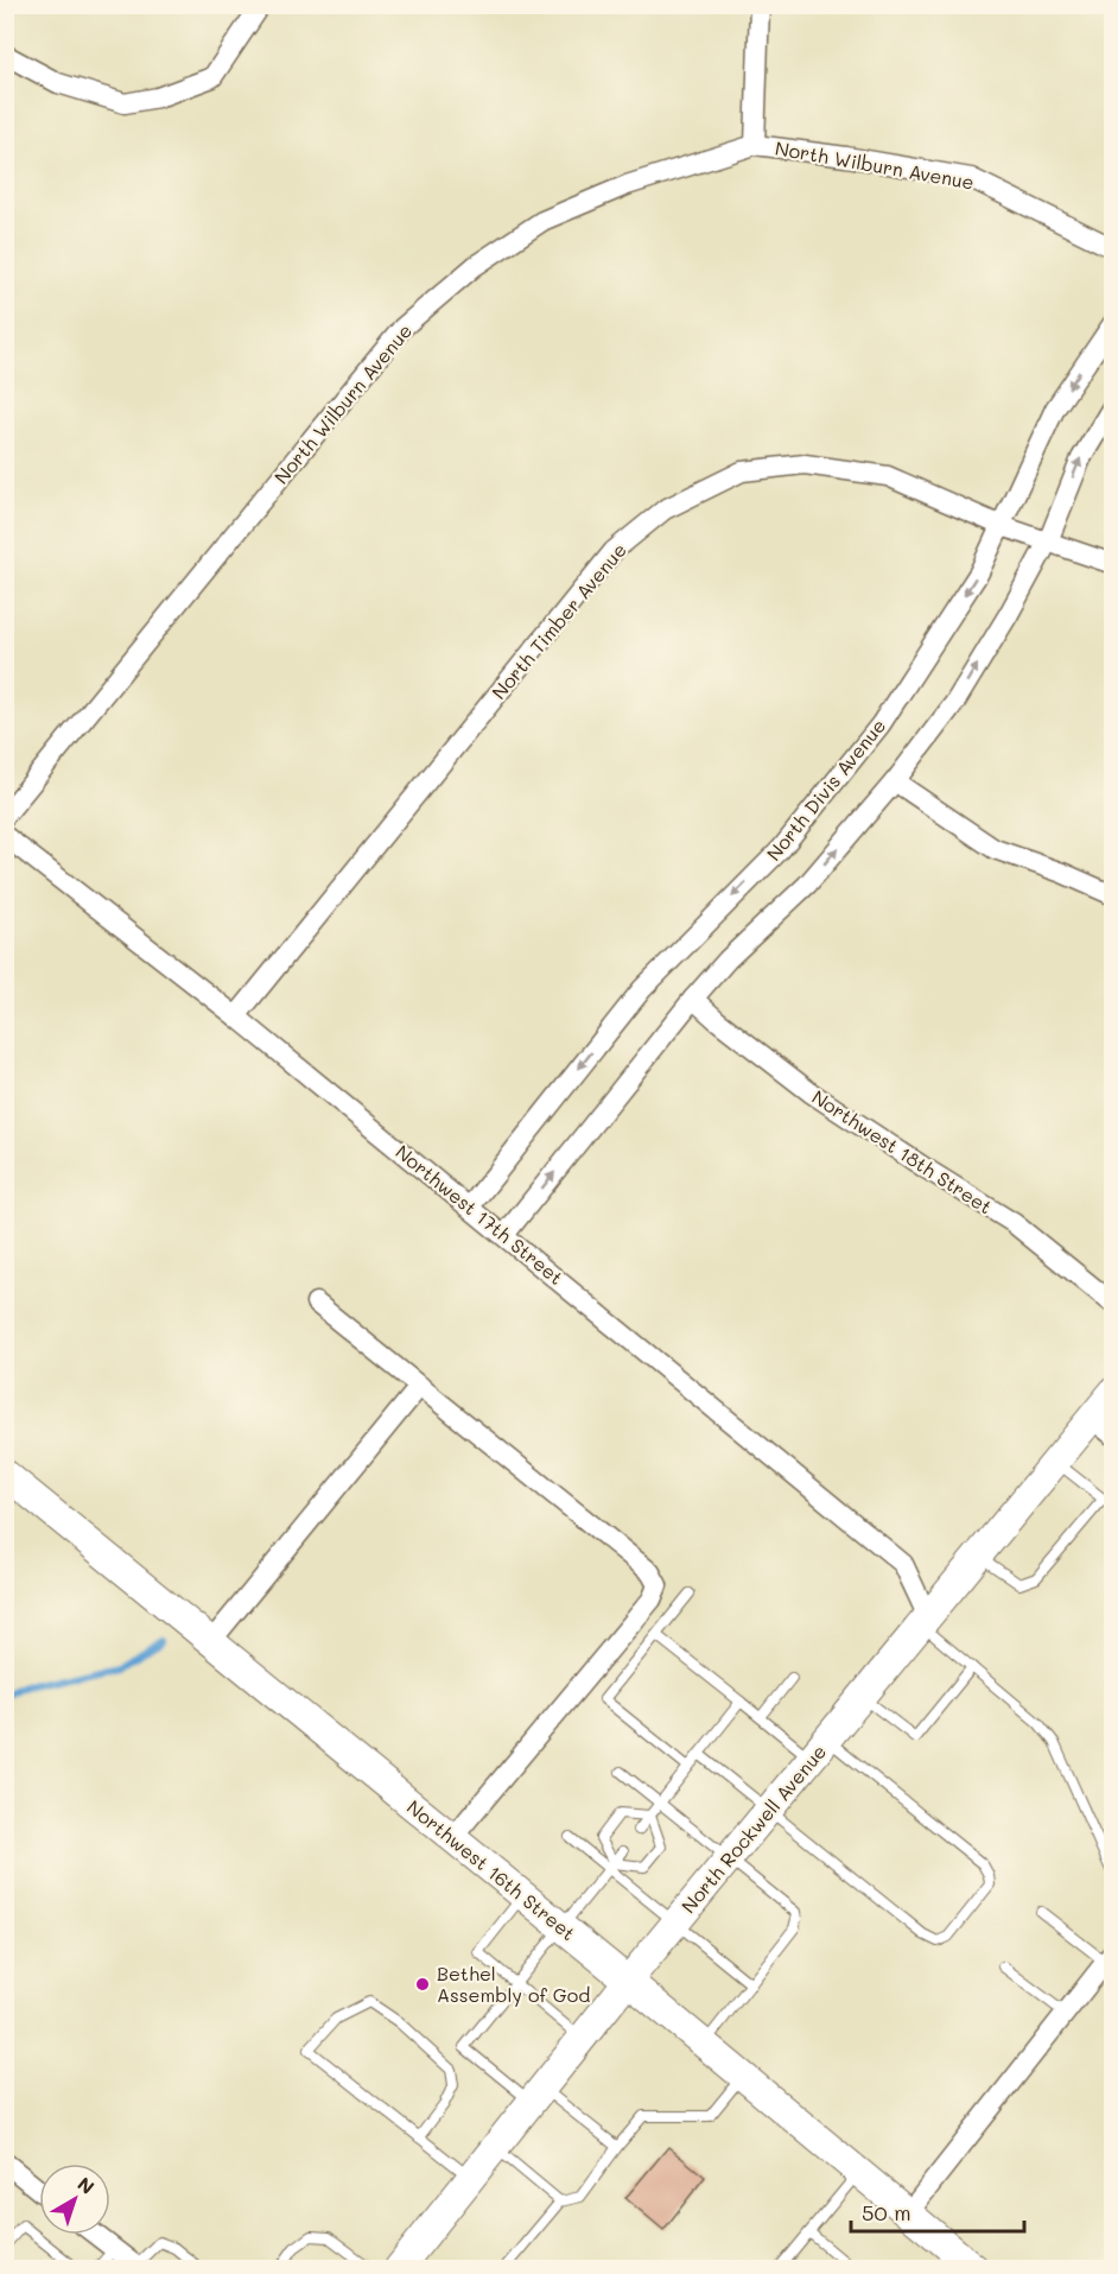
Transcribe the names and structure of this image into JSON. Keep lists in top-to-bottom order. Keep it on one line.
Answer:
{"streets":{"street":["North Wilburn Avenue","North Timber Avenue","North Divis Avenue","Northwest 18th Street","Northwest 17th Street","North Rockwell Avenue","Northwest 16th Street"]},"crossings":[["North Timber Avenue","North Divis Avenue"],["North Timber Avenue","Northwest 17th Street"],["North Divis Avenue","Northwest 17th Street"],["Northwest 17th Street","North Rockwell Avenue"],["North Rockwell Avenue","Northwest 16th Street"]],"places":["Bethel Assembly of God"],"scale_bar":"50 m","north":"top right"}
